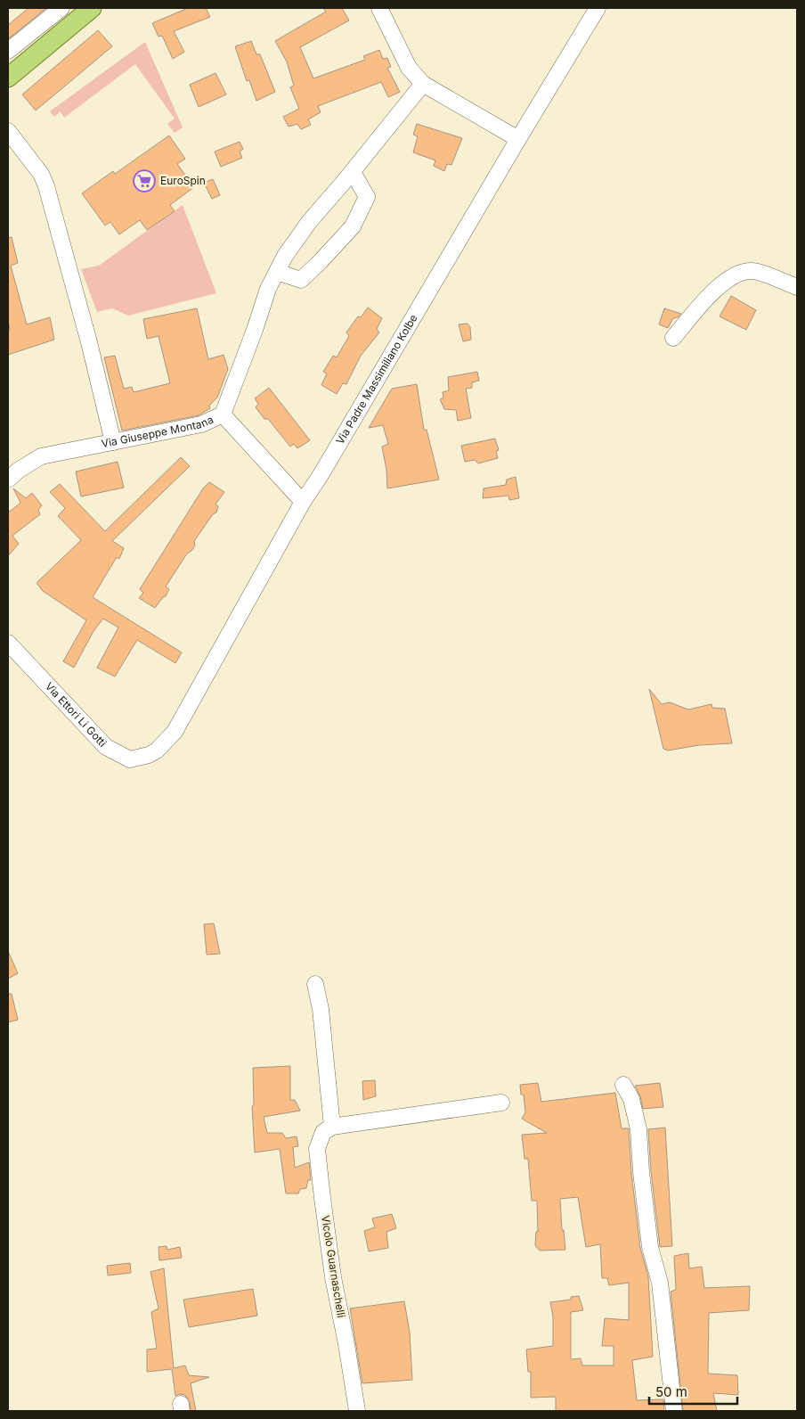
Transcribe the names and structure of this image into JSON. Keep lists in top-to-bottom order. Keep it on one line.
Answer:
{"streets":{"street":["Via Padre Massimiliano Kolbe","Via Giuseppe Montana","Via Ettori Li Gotti","Vicolo Guarnaschelli"]},"crossings":[["Via Padre Massimiliano Kolbe","Via Giuseppe Montana"],["Via Padre Massimiliano Kolbe","Via Ettori Li Gotti"]],"places":{"supermarket":["EuroSpin"]},"scale_bar":"50 m"}
